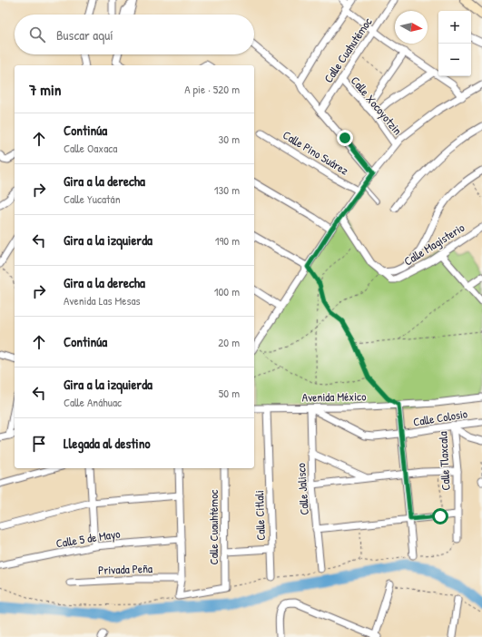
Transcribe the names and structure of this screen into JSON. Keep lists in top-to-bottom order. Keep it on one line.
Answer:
{"streets":{"street":["Calle Cuahutémoc","Calle Xocoyotzin","Calle Pino Suárez","Calle Magisterio","Avenida México","Calle Colosio","Calle Tlaxcala","Calle Jalisco","Calle Citlali","Calle Cuauhtémoc","Calle 5 de Mayo","Privada Peña"]},"crossings":[["Calle Cuahutémoc","Calle Xocoyotzin"],["Avenida México","Calle Colosio"],["Avenida México","Calle Jalisco"],["Avenida México","Calle Citlali"],["Calle Colosio","Calle Tlaxcala"],["Calle Colosio","Calle Jalisco"]],"north":"right","page":{"map_buttons":["+","−"],"search":"Buscar aquí","heading":["7 min","A pie · 520 m"],"list":[["Continúa","Calle Oaxaca","30 m"],["Gira a la derecha","Calle Yucatán","130 m"],["Gira a la izquierda","190 m"],["Gira a la derecha","Avenida Las Mesas","100 m"],["Continúa","20 m"],["Gira a la izquierda","Calle Anáhuac","50 m"],"Llegada al destino"]}}
